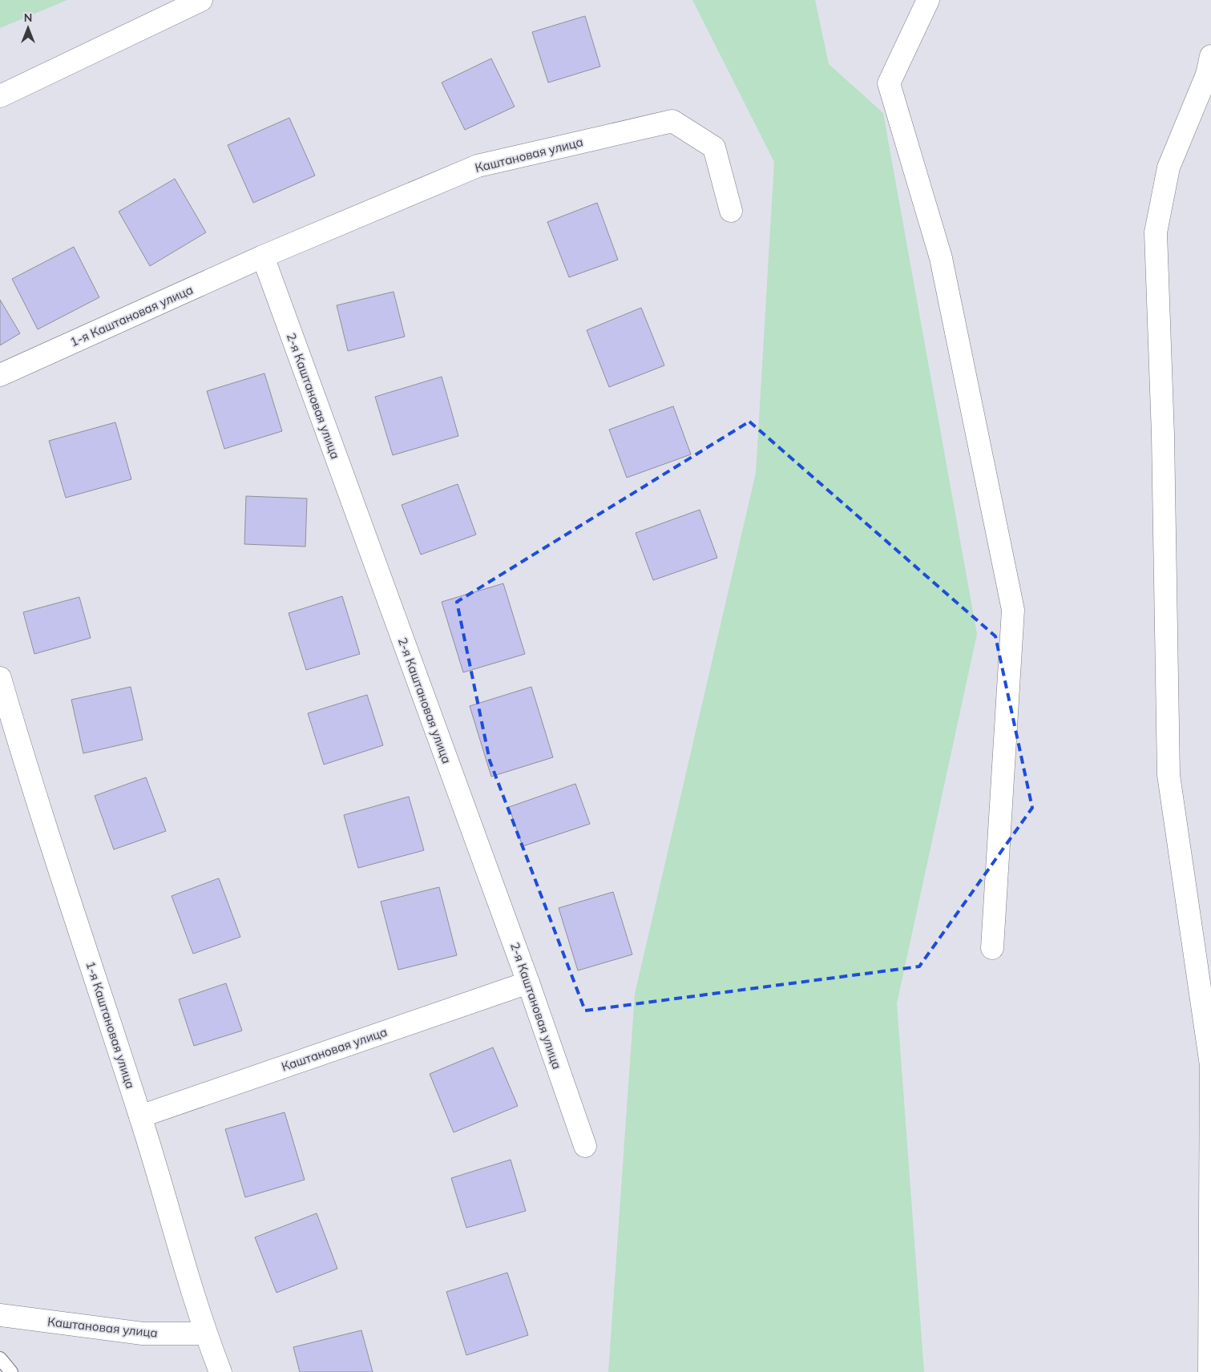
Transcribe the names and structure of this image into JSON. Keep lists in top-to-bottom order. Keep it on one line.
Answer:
{"streets":{"street":["Каштановая улица","1-я Каштановая улица","2-я Каштановая улица"]},"crossings":[["Каштановая улица","1-я Каштановая улица"],["Каштановая улица","2-я Каштановая улица"],["1-я Каштановая улица","2-я Каштановая улица"]],"north":"top"}
